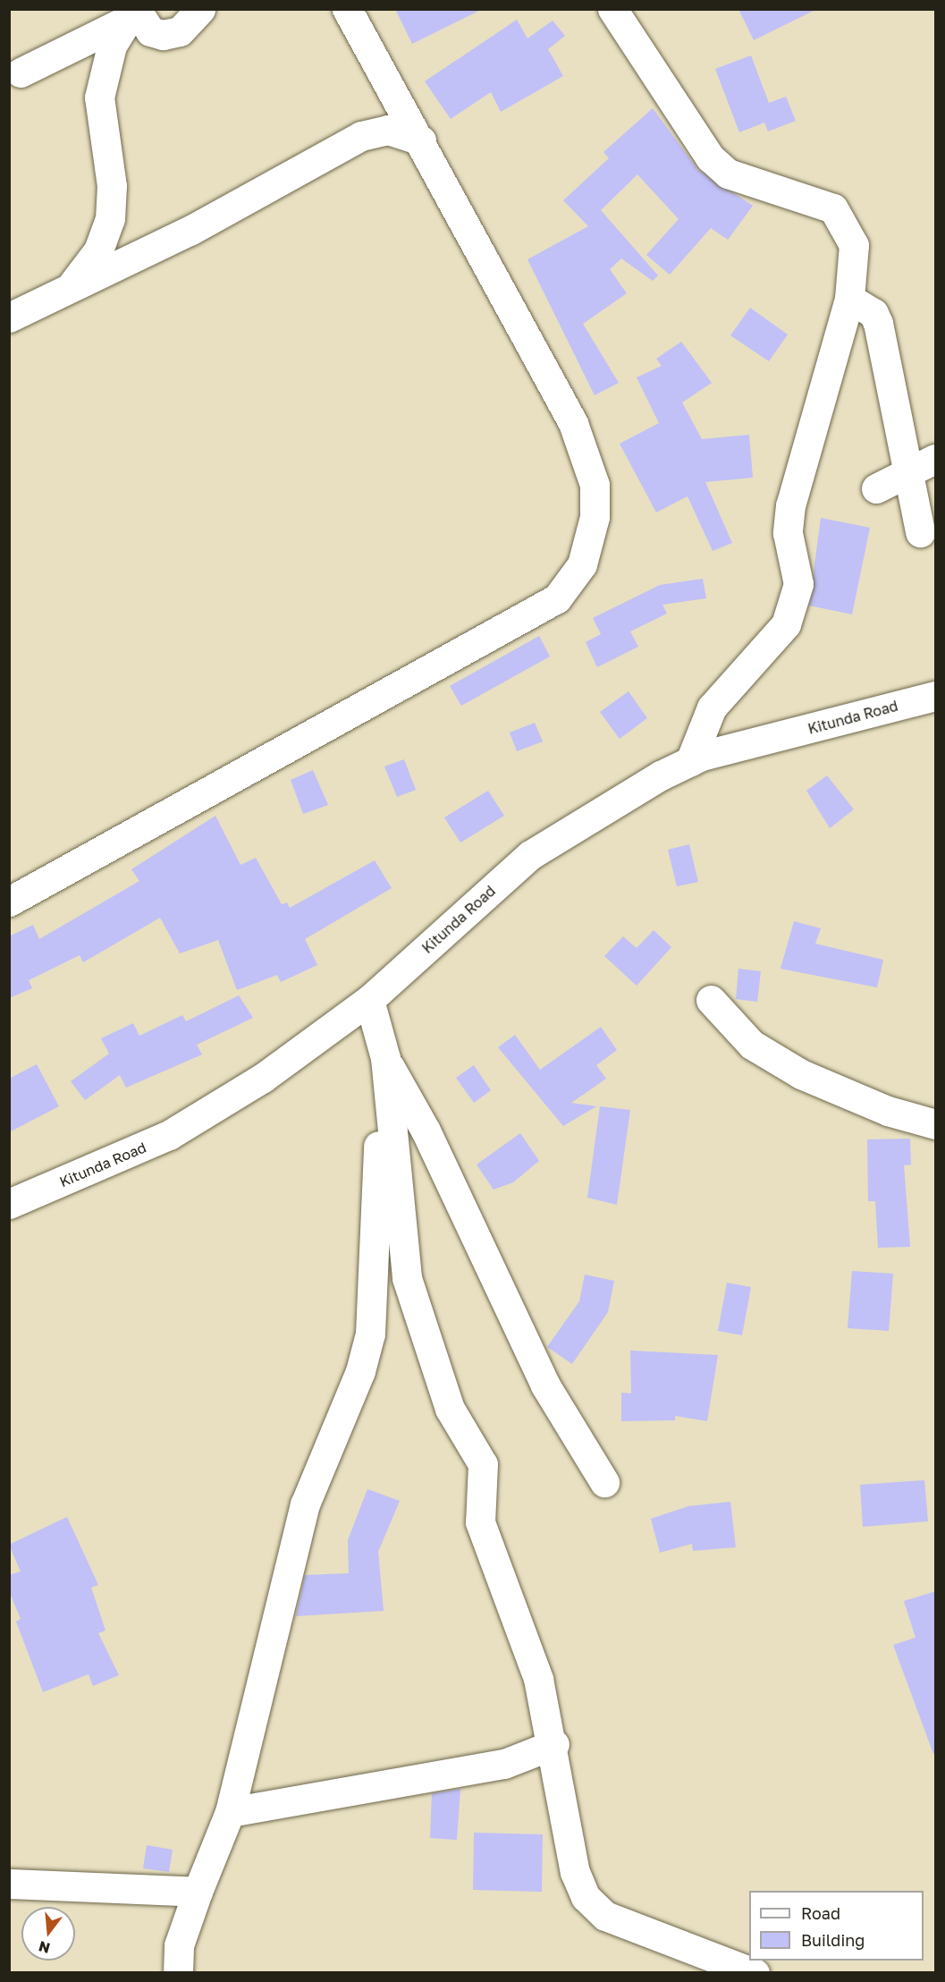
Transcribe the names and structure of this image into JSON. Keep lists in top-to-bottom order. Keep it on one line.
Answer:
{"streets":{"street":["Kitunda Road"]},"legend":["Road","Building"],"north":"bottom"}
